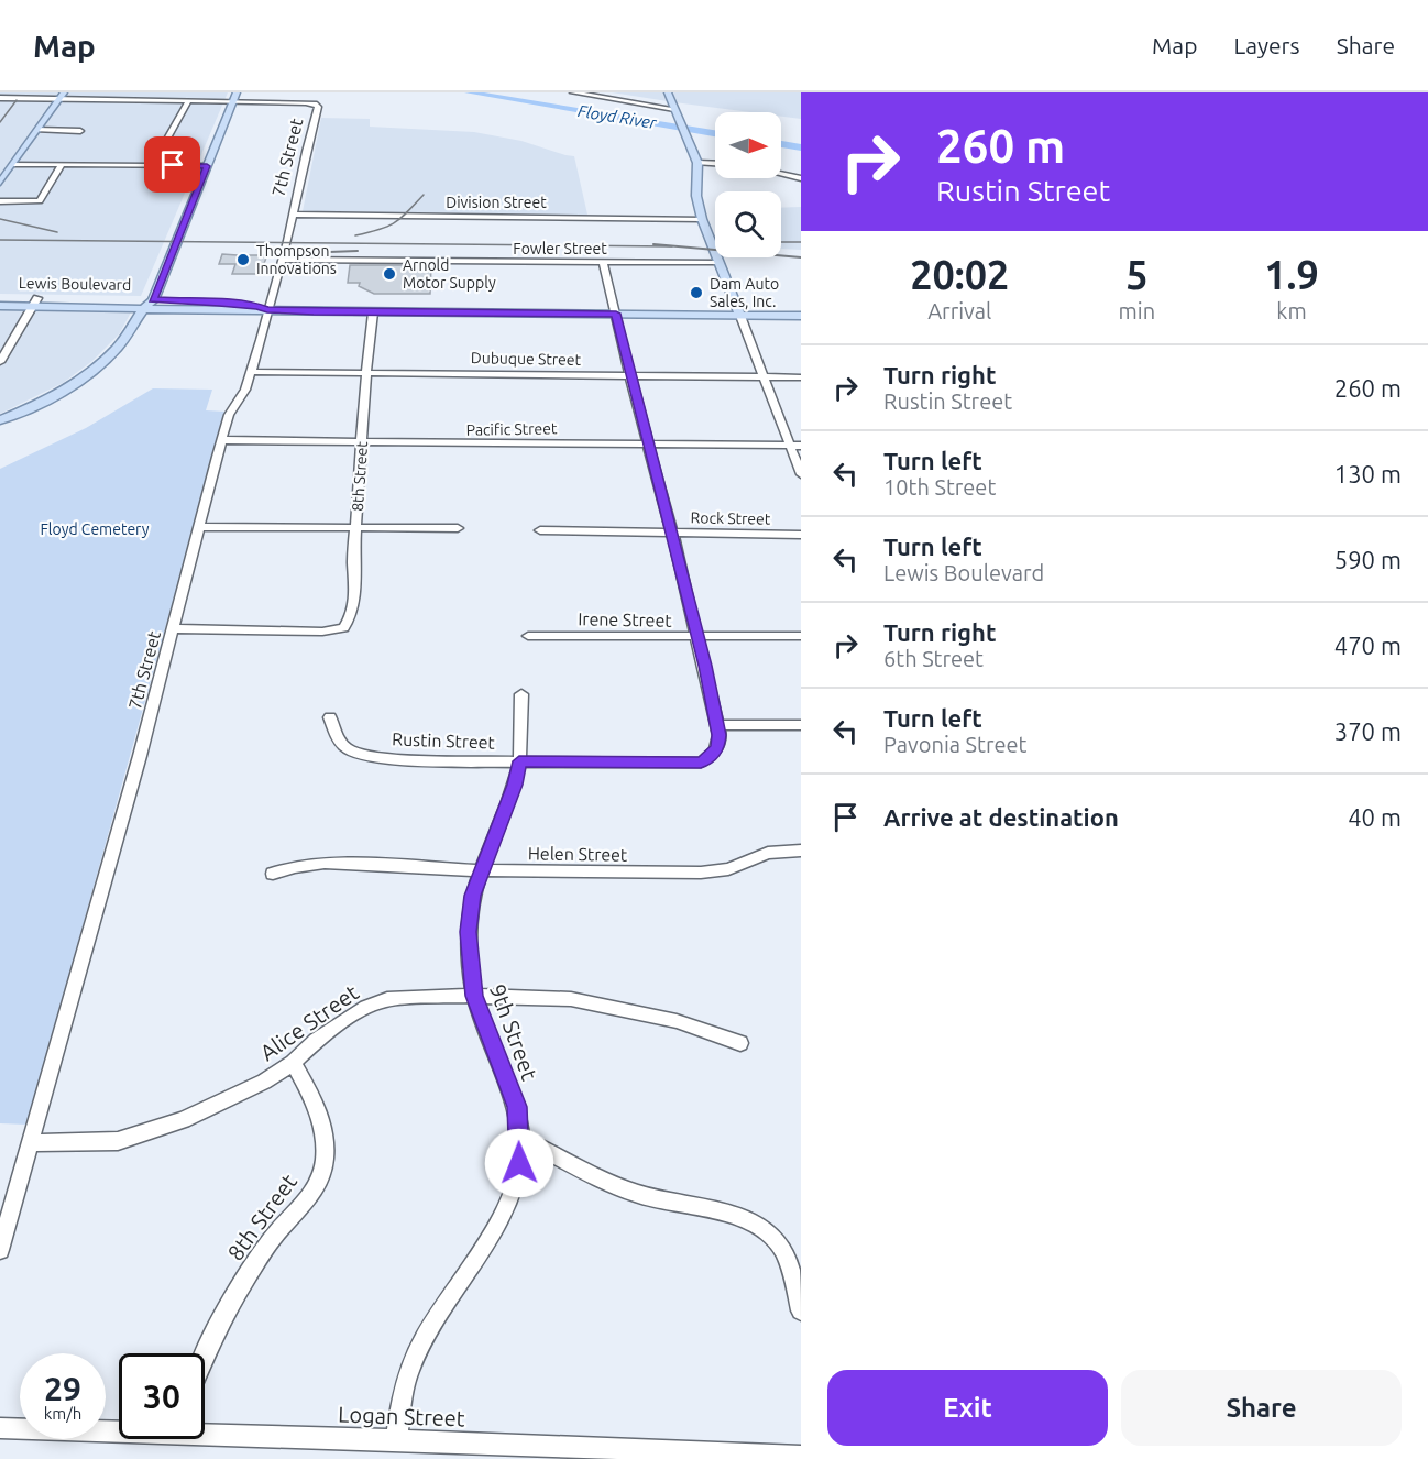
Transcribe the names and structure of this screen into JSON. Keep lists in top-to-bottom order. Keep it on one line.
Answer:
{"streets":{"main road":["Lewis Boulevard"],"street":["7th Street","Division Street","Fowler Street","Dubuque Street","Pacific Street","8th Street","Rock Street","Irene Street","Rustin Street","Helen Street","Alice Street","9th Street","Logan Street"]},"crossings":[["7th Street","Division Street"],["7th Street","Fowler Street"],["7th Street","Lewis Boulevard"],["7th Street","Dubuque Street"],["7th Street","Pacific Street"],["7th Street","8th Street"],["7th Street","Alice Street"],["Lewis Boulevard","8th Street"],["Dubuque Street","8th Street"],["Pacific Street","8th Street"],["8th Street","Alice Street"],["Rustin Street","9th Street"],["Helen Street","9th Street"],["Alice Street","9th Street"],["9th Street","Logan Street"]],"water":["Floyd River"],"parks":["Floyd Cemetery"],"places":["Thompson Innovations","Arnold Motor Supply","Dam Auto Sales, Inc."],"north":"right","page":{"header":"Map","nav":["Map","Layers","Share"],"turn":["260 m","Rustin Street"],"eta":["20:02","Arrival","5","min","1.9","km"],"list":[{"name":"Turn right","note":"Rustin Street","value":"260 m"},{"name":"Turn left","note":"10th Street","value":"130 m"},{"name":"Turn left","note":"Lewis Boulevard","value":"590 m"},{"name":"Turn right","note":"6th Street","value":"470 m"},{"name":"Turn left","note":"Pavonia Street","value":"370 m"},{"name":"Arrive at destination","value":"40 m"}],"speed":"29 km/h","limit":"30","buttons":["Exit","Share"]}}
